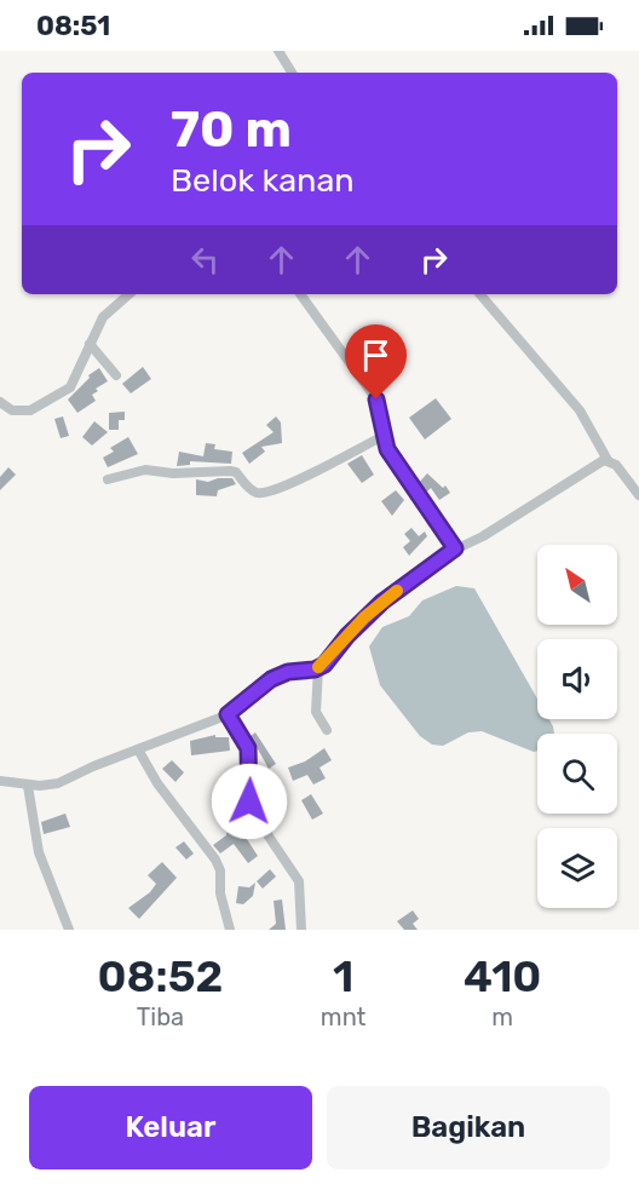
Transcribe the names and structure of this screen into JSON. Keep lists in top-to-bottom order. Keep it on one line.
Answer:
{"north":"top left","page":{"status":"08:51","turn":["70 m","Belok kanan"],"eta":["08:52","Tiba","1","mnt","410","m"],"buttons":["Keluar","Bagikan"]}}
